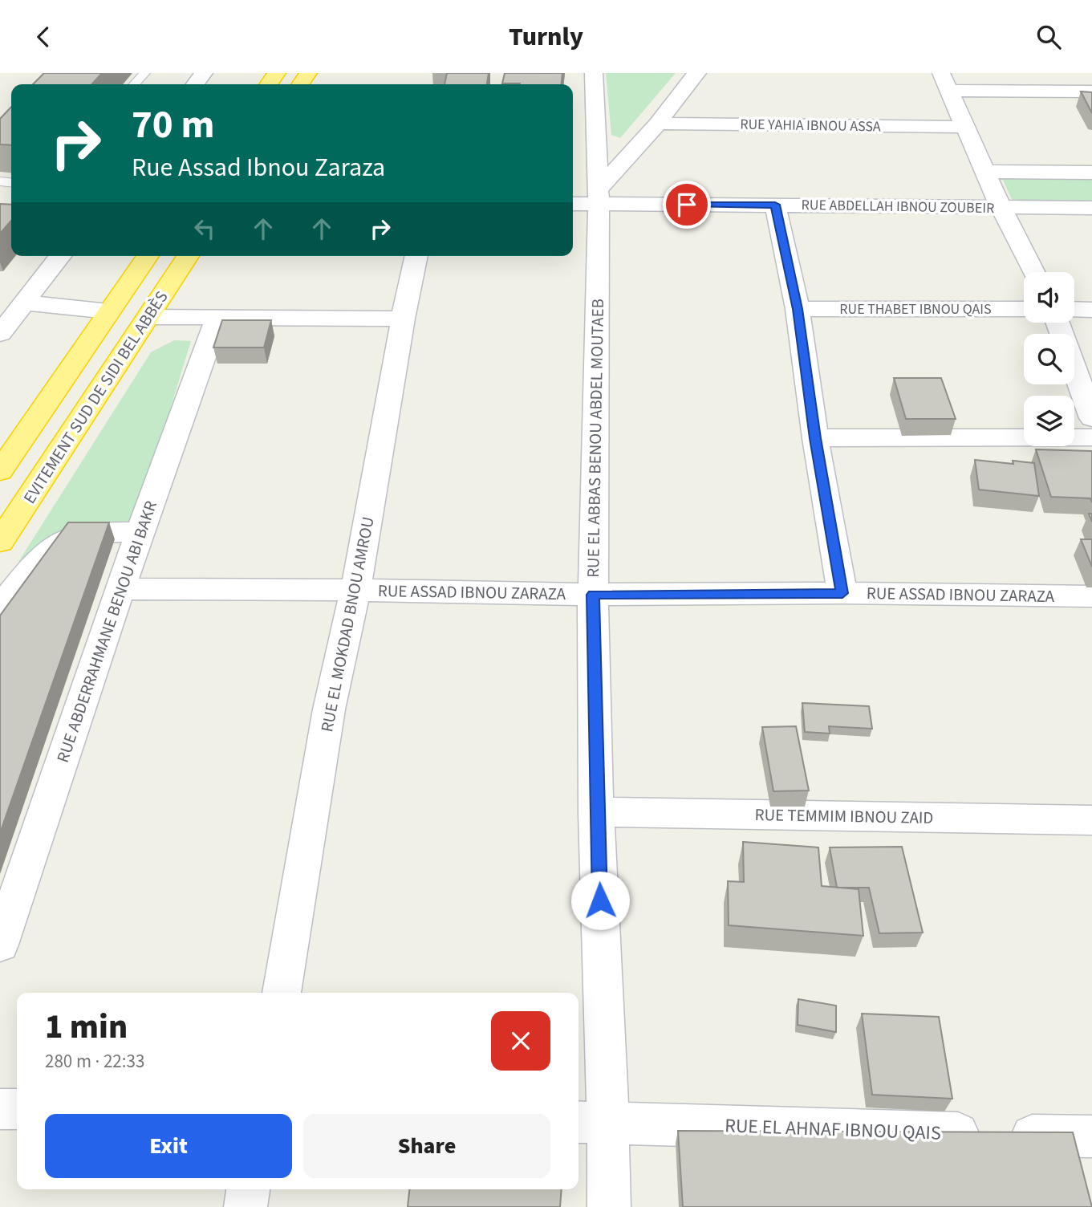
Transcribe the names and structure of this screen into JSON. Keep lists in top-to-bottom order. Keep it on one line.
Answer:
{"streets":{"highway":["EVITEMENT SUD DE SIDI BEL ABBÈS"],"street":["RUE YAHIA IBNOU ASSA","RUE ABDELLAH IBNOU ZOUBEIR","RUE THABET IBNOU QAIS","RUE EL ABBAS BENOU ABDEL MOUTAEB","RUE ASSAD IBNOU ZARAZA","RUE EL MOKDAD BNOU AMROU","RUE ABDERRAHMANE BENOU ABI BAKR","RUE TEMMIM IBNOU ZAID","RUE EL AHNAF IBNOU QAIS"]},"crossings":[["RUE ABDELLAH IBNOU ZOUBEIR","RUE EL ABBAS BENOU ABDEL MOUTAEB"],["RUE EL ABBAS BENOU ABDEL MOUTAEB","RUE ASSAD IBNOU ZARAZA"],["RUE EL ABBAS BENOU ABDEL MOUTAEB","RUE TEMMIM IBNOU ZAID"],["RUE EL ABBAS BENOU ABDEL MOUTAEB","RUE EL AHNAF IBNOU QAIS"],["RUE ASSAD IBNOU ZARAZA","RUE EL MOKDAD BNOU AMROU"],["RUE ASSAD IBNOU ZARAZA","RUE ABDERRAHMANE BENOU ABI BAKR"]],"page":{"header":"Turnly","turn":["70 m","Rue Assad Ibnou Zaraza"],"heading":["1 min","280 m · 22:33"],"buttons":["Exit","Share"]}}
